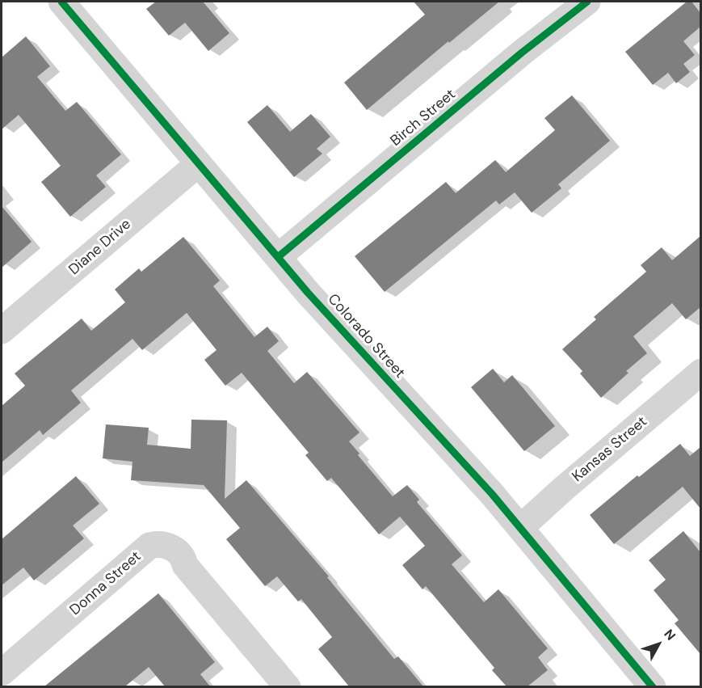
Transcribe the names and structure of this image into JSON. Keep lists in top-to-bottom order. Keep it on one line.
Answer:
{"streets":{"street":["Birch Street","Diane Drive","Colorado Street","Kansas Street","Donna Street"]},"crossings":[["Birch Street","Colorado Street"],["Diane Drive","Colorado Street"],["Colorado Street","Kansas Street"]],"north":"top right"}
